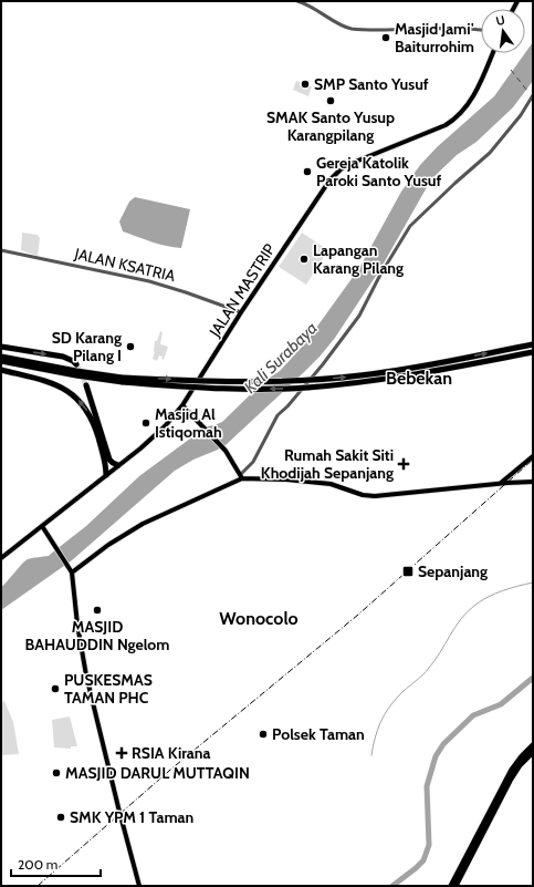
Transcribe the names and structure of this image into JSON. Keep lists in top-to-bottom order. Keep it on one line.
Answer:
{"streets":{"main road":["JALAN MASTRIP"],"street":["JALAN KSATRIA"]},"crossings":[["JALAN KSATRIA","JALAN MASTRIP"]],"districts":["Bebekan","Wonocolo"],"water":["Kali Surabaya"],"places":{"other":["Masjid Jami' Baiturrohim","SMP Santo Yusuf","SMAK Santo Yusup Karangpilang","Gereja Katolik Paroki Santo Yusuf","Lapangan Karang Pilang","SD Karang Pilang I","Masjid Al Istiqomah","MASJID BAHAUDDIN Ngelom","PUSKESMAS TAMAN PHC","Polsek Taman","MASJID DARUL MUTTAQIN","SMK YPM 1 Taman"],"health":["Rumah Sakit Siti Khodijah Sepanjang","RSIA Kirana"],"transit":["Sepanjang"]},"scale_bar":"200 m","north":"top"}
